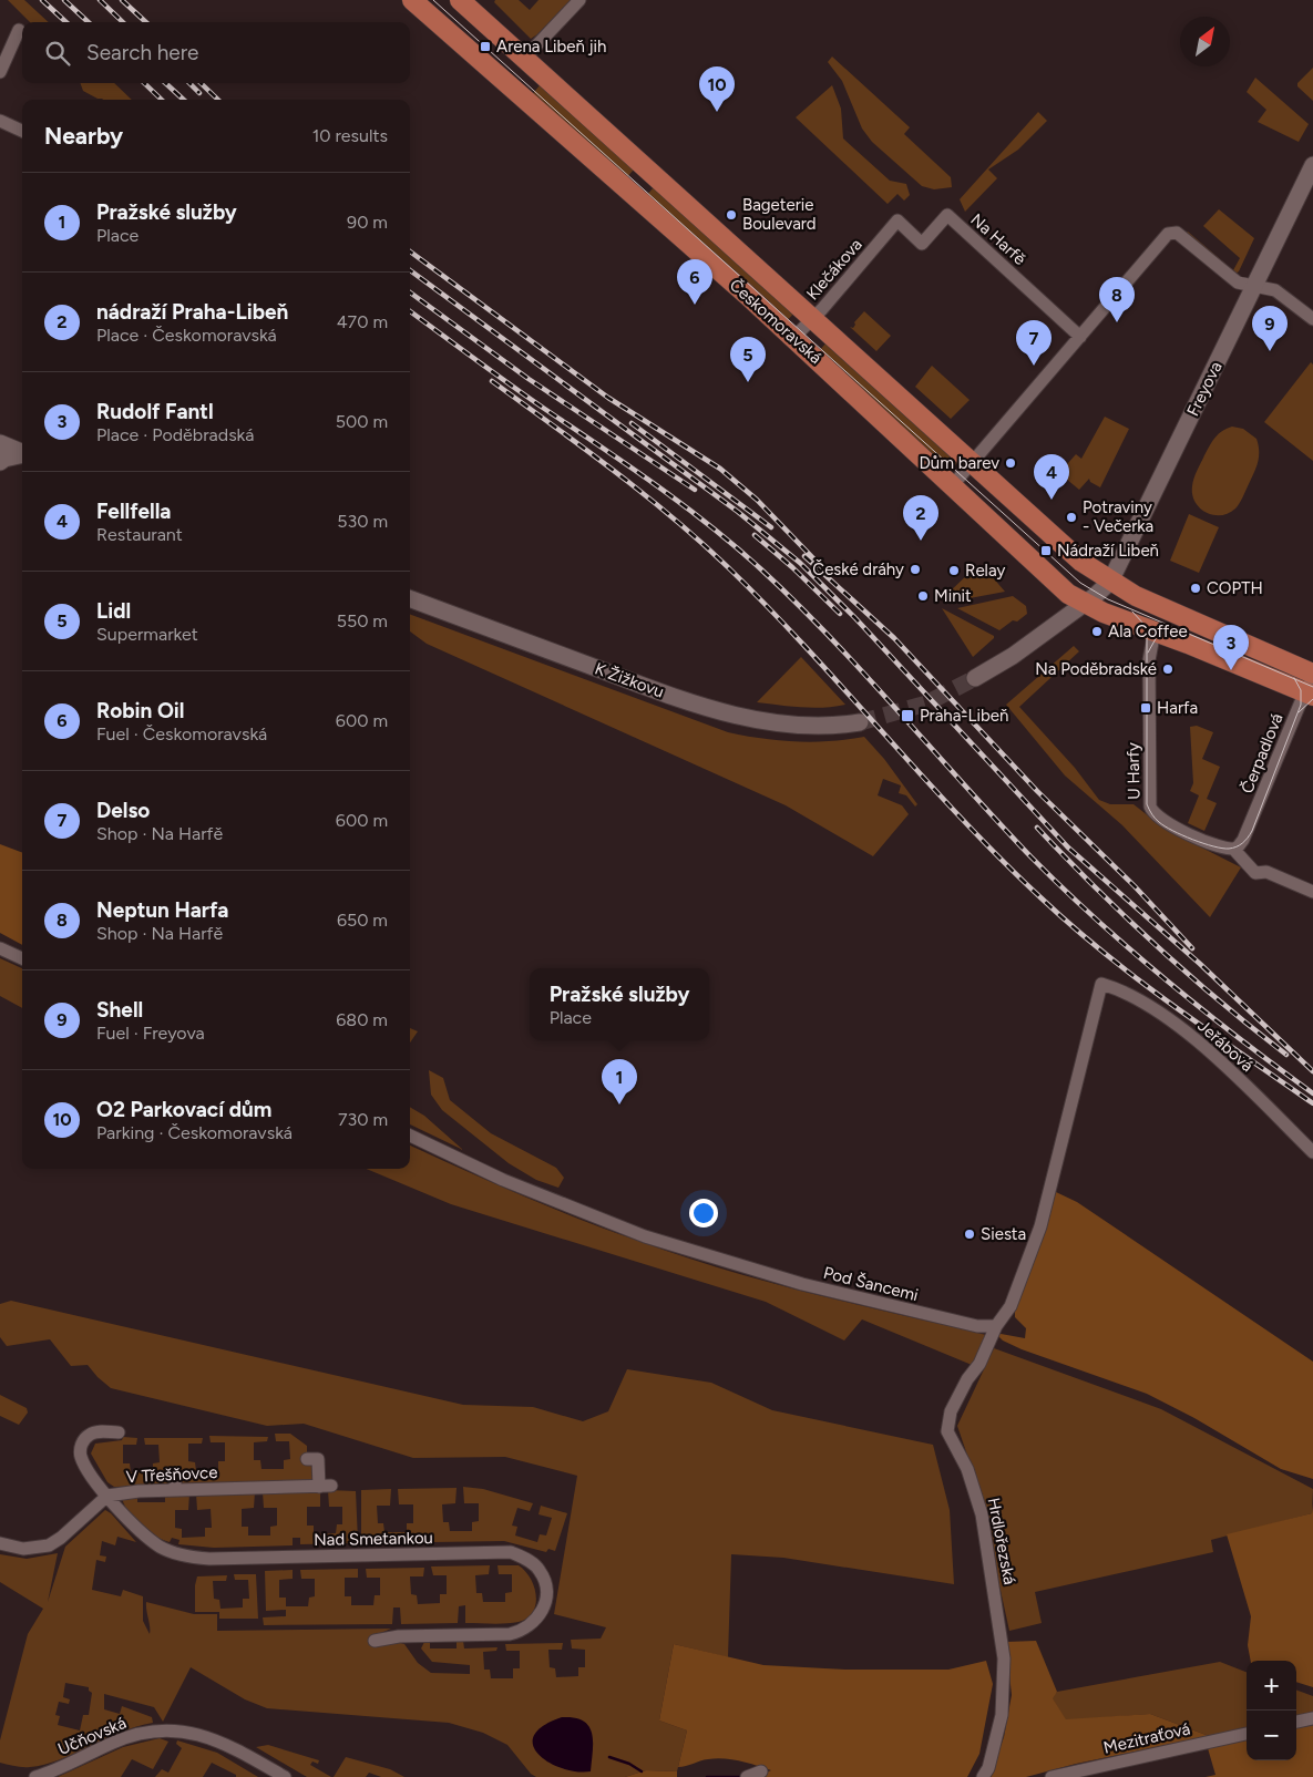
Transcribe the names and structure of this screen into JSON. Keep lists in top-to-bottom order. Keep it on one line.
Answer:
{"streets":{"main road":["Českomoravská","Freyova","K Žižkovu"],"street":["Na Harfě","Klečákova","Čerpadlová","U Harfy","Jeřábová","Pod Šancemi","V Třešňovce","Nad Smetankou","Hrdlořezská","Učňovská","Mezitraťová"]},"crossings":[["Na Harfě","Klečákova"],["Klečákova","Českomoravská"],["Českomoravská","Freyova"],["Českomoravská","Čerpadlová"],["Českomoravská","U Harfy"],["Čerpadlová","U Harfy"],["Jeřábová","Pod Šancemi"],["Jeřábová","Hrdlořezská"],["Pod Šancemi","Hrdlořezská"],["V Třešňovce","Nad Smetankou"]],"places":{"transit":["Arena Libeň jih","Nádraží Libeň","Harfa","Praha-Libeň"],"other":["Bageterie Boulevard","Dům barev","Potraviny - Večerka","České dráhy","Relay","COPTH","Minit","Ala Coffee","Na Poděbradské","Siesta"]},"north":"top right","page":{"search":"Search here","pins":["10","6","8","9","7","5","4","2","3","1"],"heading":["Nearby","10 results"],"list":[{"mark":"1","name":"Pražské služby","note":"Place","value":"90 m"},{"mark":"2","name":"nádraží Praha-Libeň","note":"Place · Českomoravská","value":"470 m"},{"mark":"3","name":"Rudolf Fantl","note":"Place · Poděbradská","value":"500 m"},{"mark":"4","name":"Fellfella","note":"Restaurant","value":"530 m"},{"mark":"5","name":"Lidl","note":"Supermarket","value":"550 m"},{"mark":"6","name":"Robin Oil","note":"Fuel · Českomoravská","value":"600 m"},{"mark":"7","name":"Delso","note":"Shop · Na Harfě","value":"600 m"},{"mark":"8","name":"Neptun Harfa","note":"Shop · Na Harfě","value":"650 m"},{"mark":"9","name":"Shell","note":"Fuel · Freyova","value":"680 m"},{"mark":"10","name":"O2 Parkovací dům","note":"Parking · Českomoravská","value":"730 m"}],"popup":["Pražské služby","Place"],"map_buttons":["+","−"]}}
